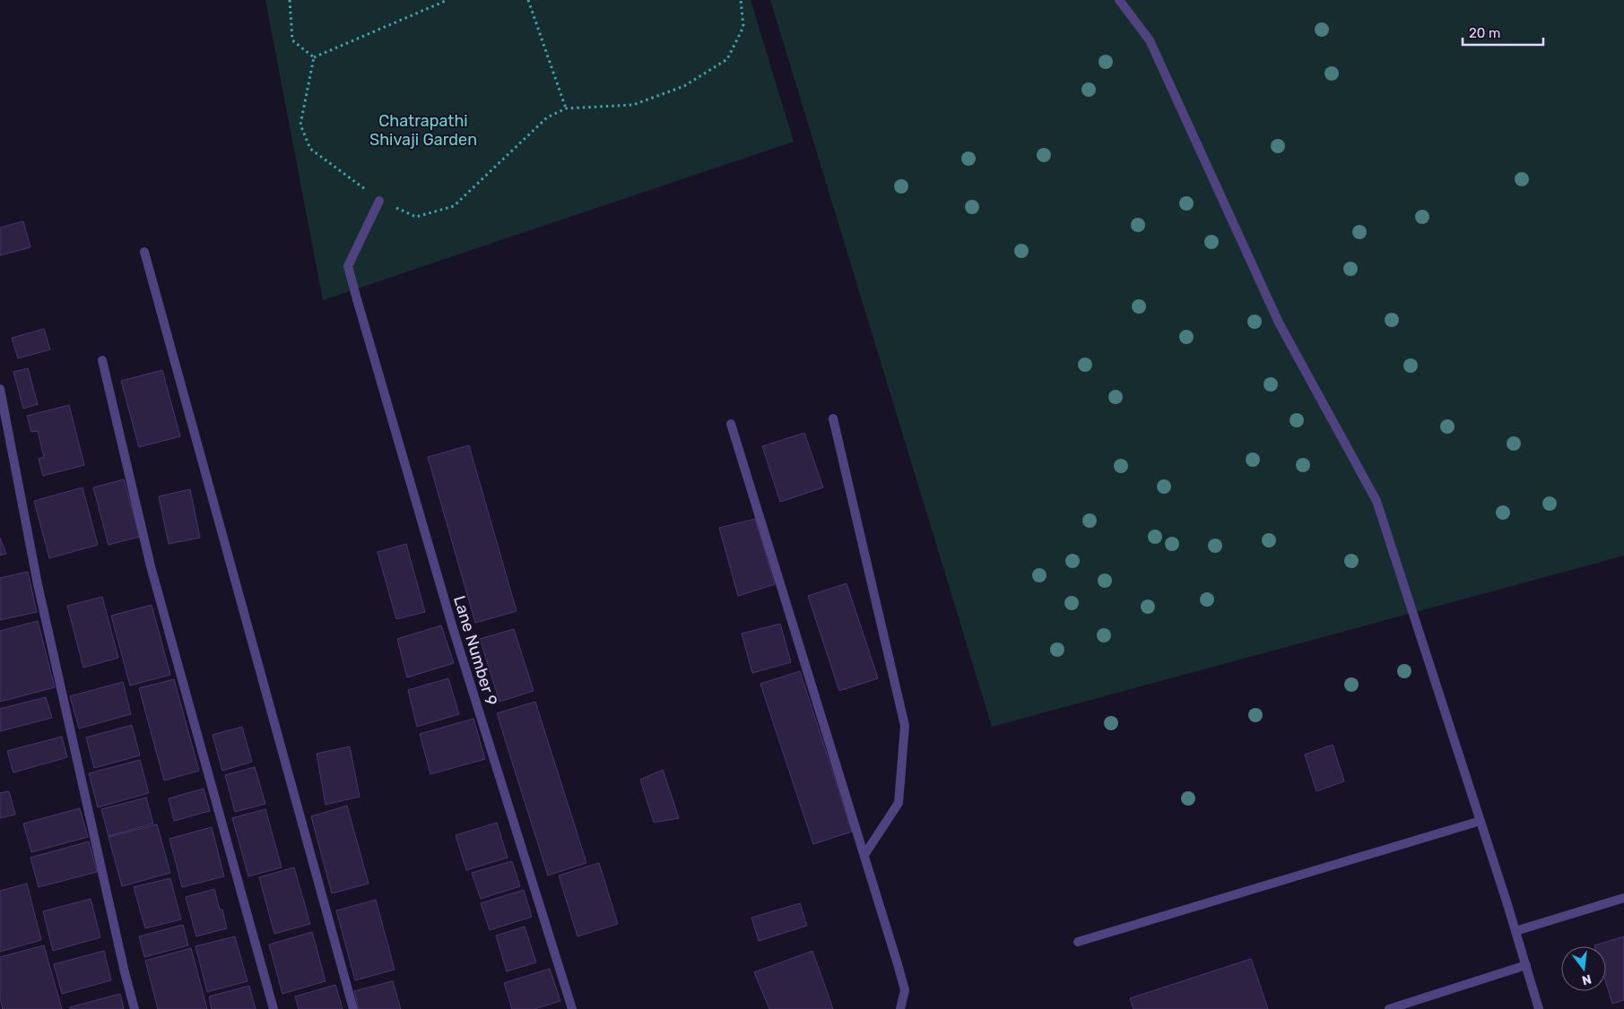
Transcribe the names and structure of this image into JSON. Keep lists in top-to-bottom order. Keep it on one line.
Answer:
{"streets":{"street":["Lane Number 9"]},"parks":["Chatrapathi Shivaji Garden"],"scale_bar":"20 m","north":"bottom"}
